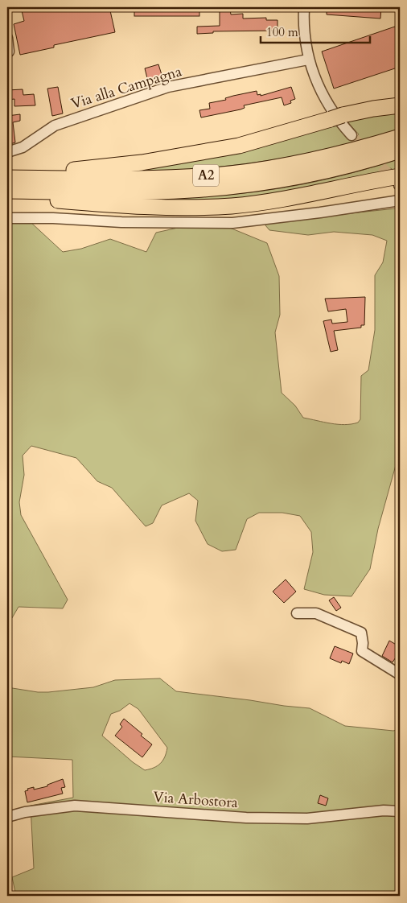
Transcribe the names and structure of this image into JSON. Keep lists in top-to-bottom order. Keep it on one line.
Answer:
{"streets":{"highway":["A2"],"street":["Via alla Campagna","Via Arbostora"]},"scale_bar":"100 m"}
